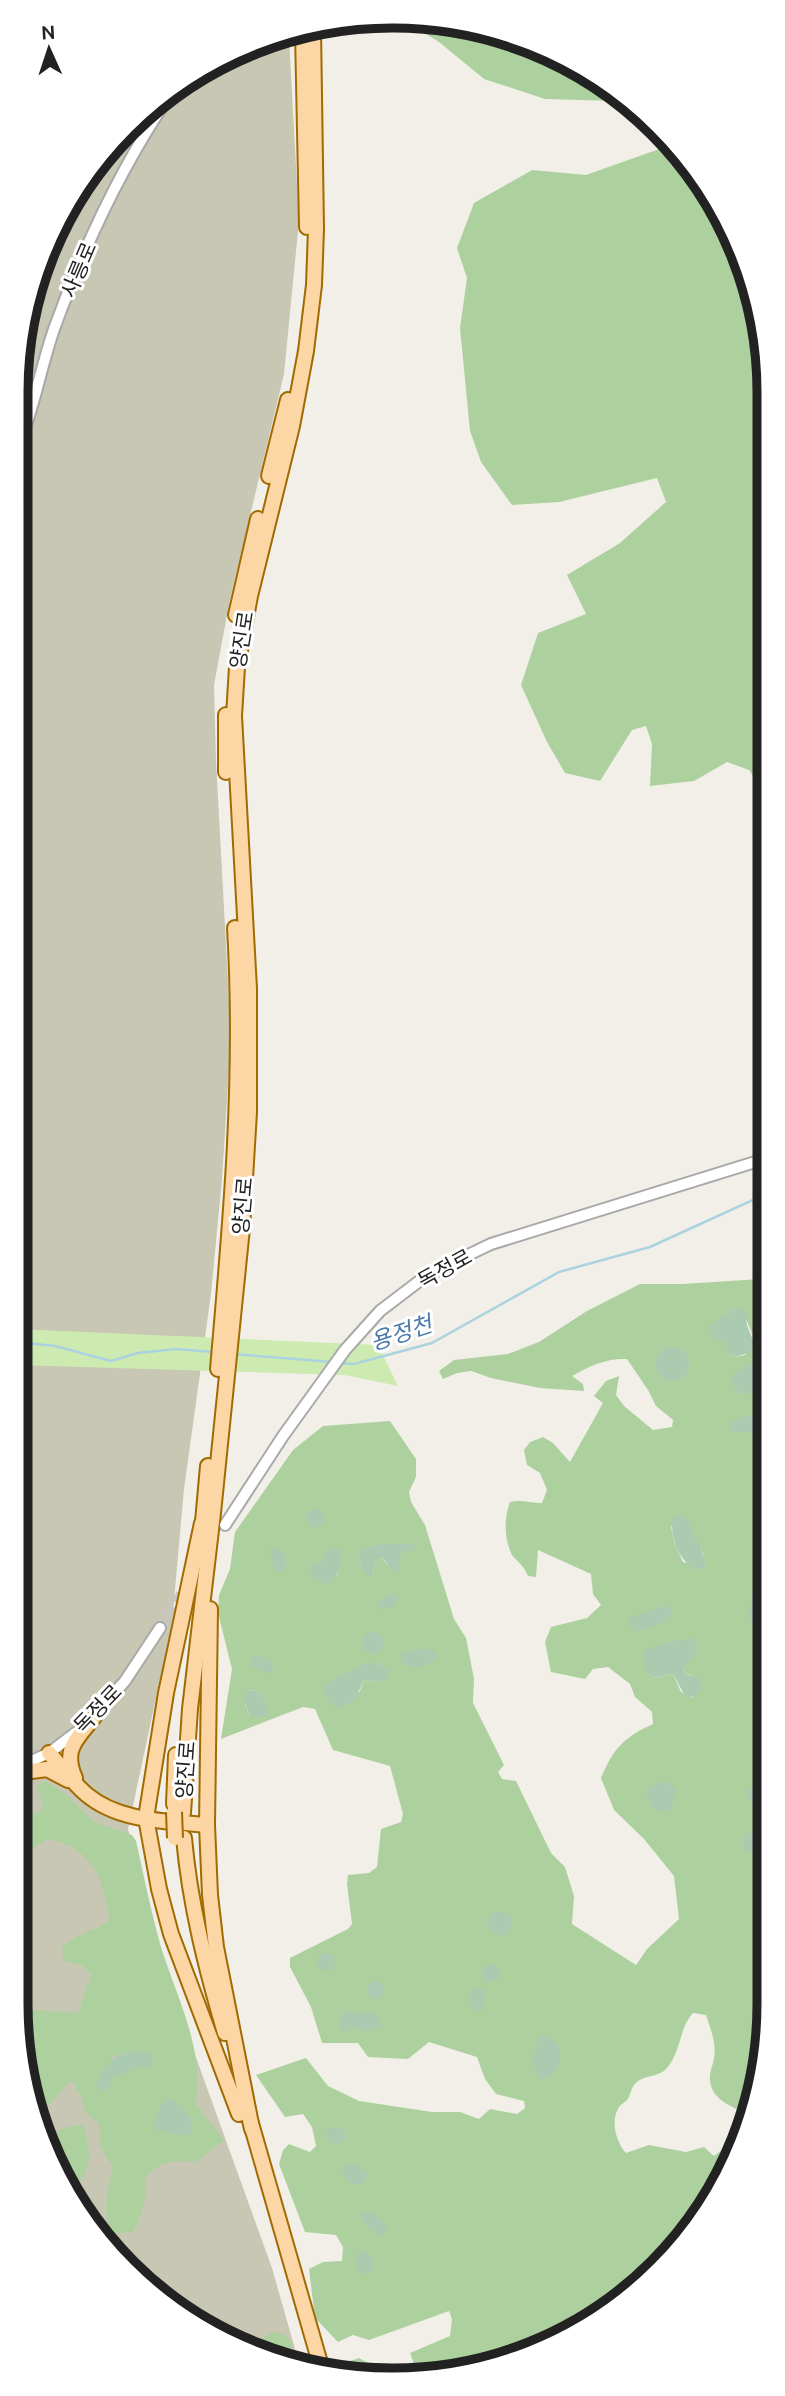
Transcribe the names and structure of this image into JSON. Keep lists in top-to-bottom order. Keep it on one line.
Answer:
{"streets":{"main road":["양진로"],"street":["사릉로","독정로"]},"water":["용정천"],"north":"top"}
